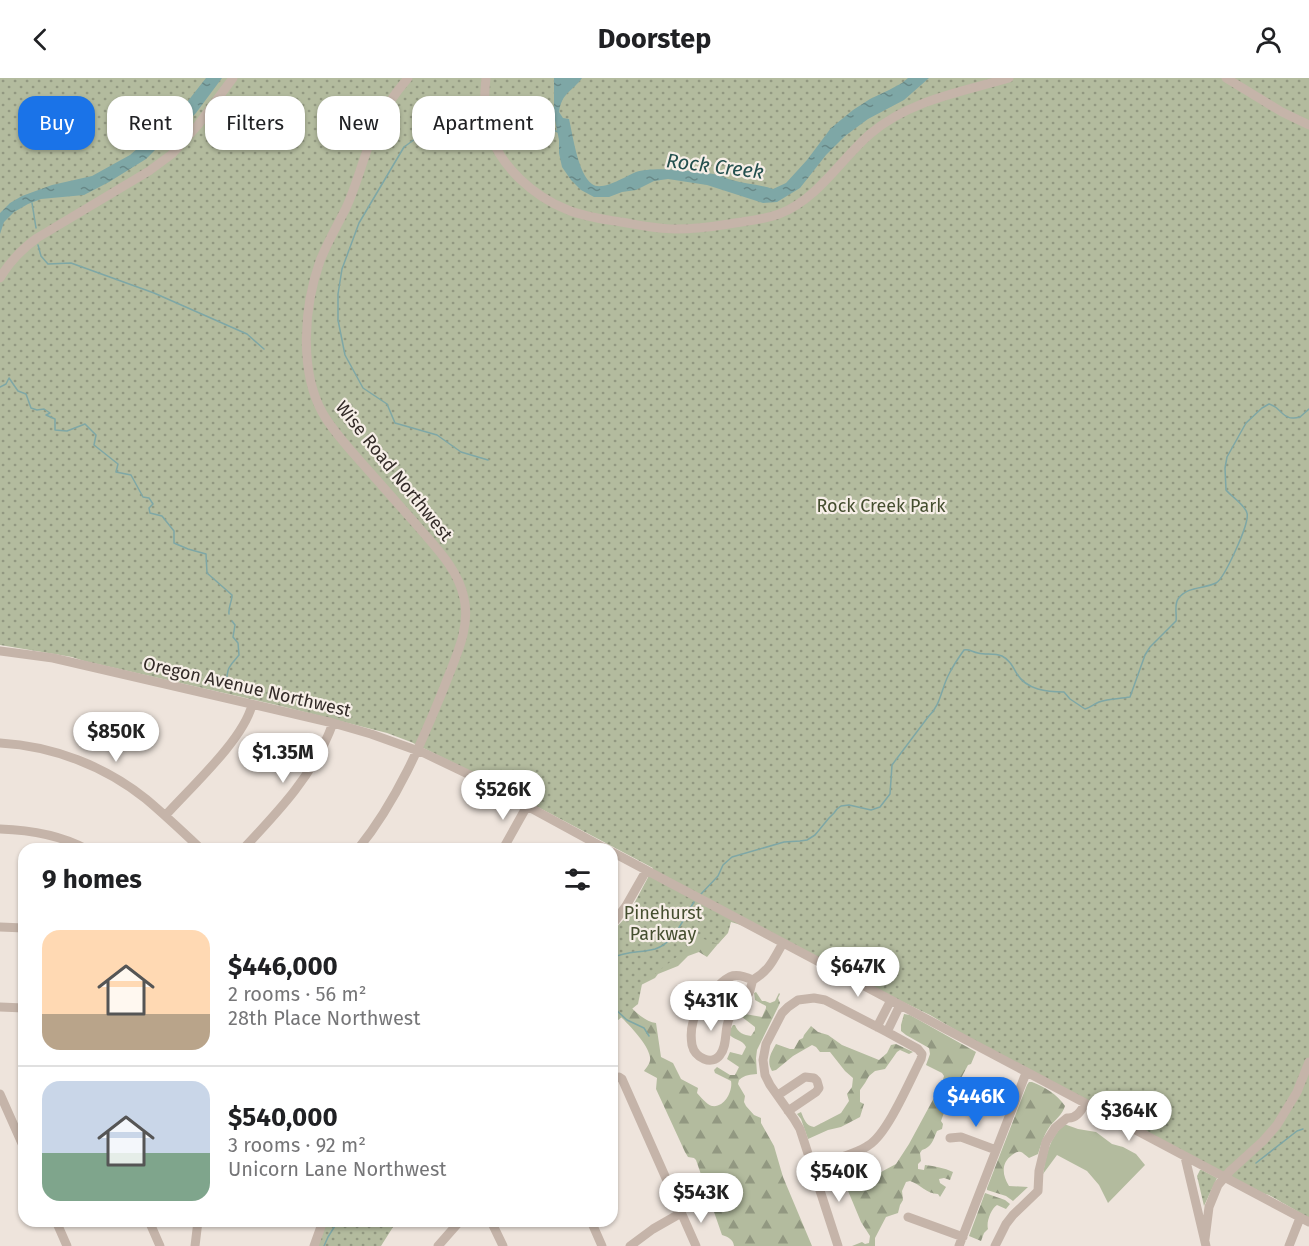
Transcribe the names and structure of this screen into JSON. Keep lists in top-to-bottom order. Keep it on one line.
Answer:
{"streets":{"street":["Wise Road Northwest","Oregon Avenue Northwest"]},"crossings":[["Wise Road Northwest","Oregon Avenue Northwest"]],"water":["Rock Creek"],"parks":["Rock Creek Park","Pinehurst Parkway"],"page":{"header":"Doorstep","chip":["Buy","Rent","Filters","New","Apartment"],"price":["$850K","$1.35M","$526K","$647K","$431K","$446K","$364K","$540K","$543K"],"heading":"9 homes","list":[{"name":"$446,000","note":"2 rooms · 56 m² · 28th Place Northwest"},{"name":"$540,000","note":"3 rooms · 92 m² · Unicorn Lane Northwest"}]}}
